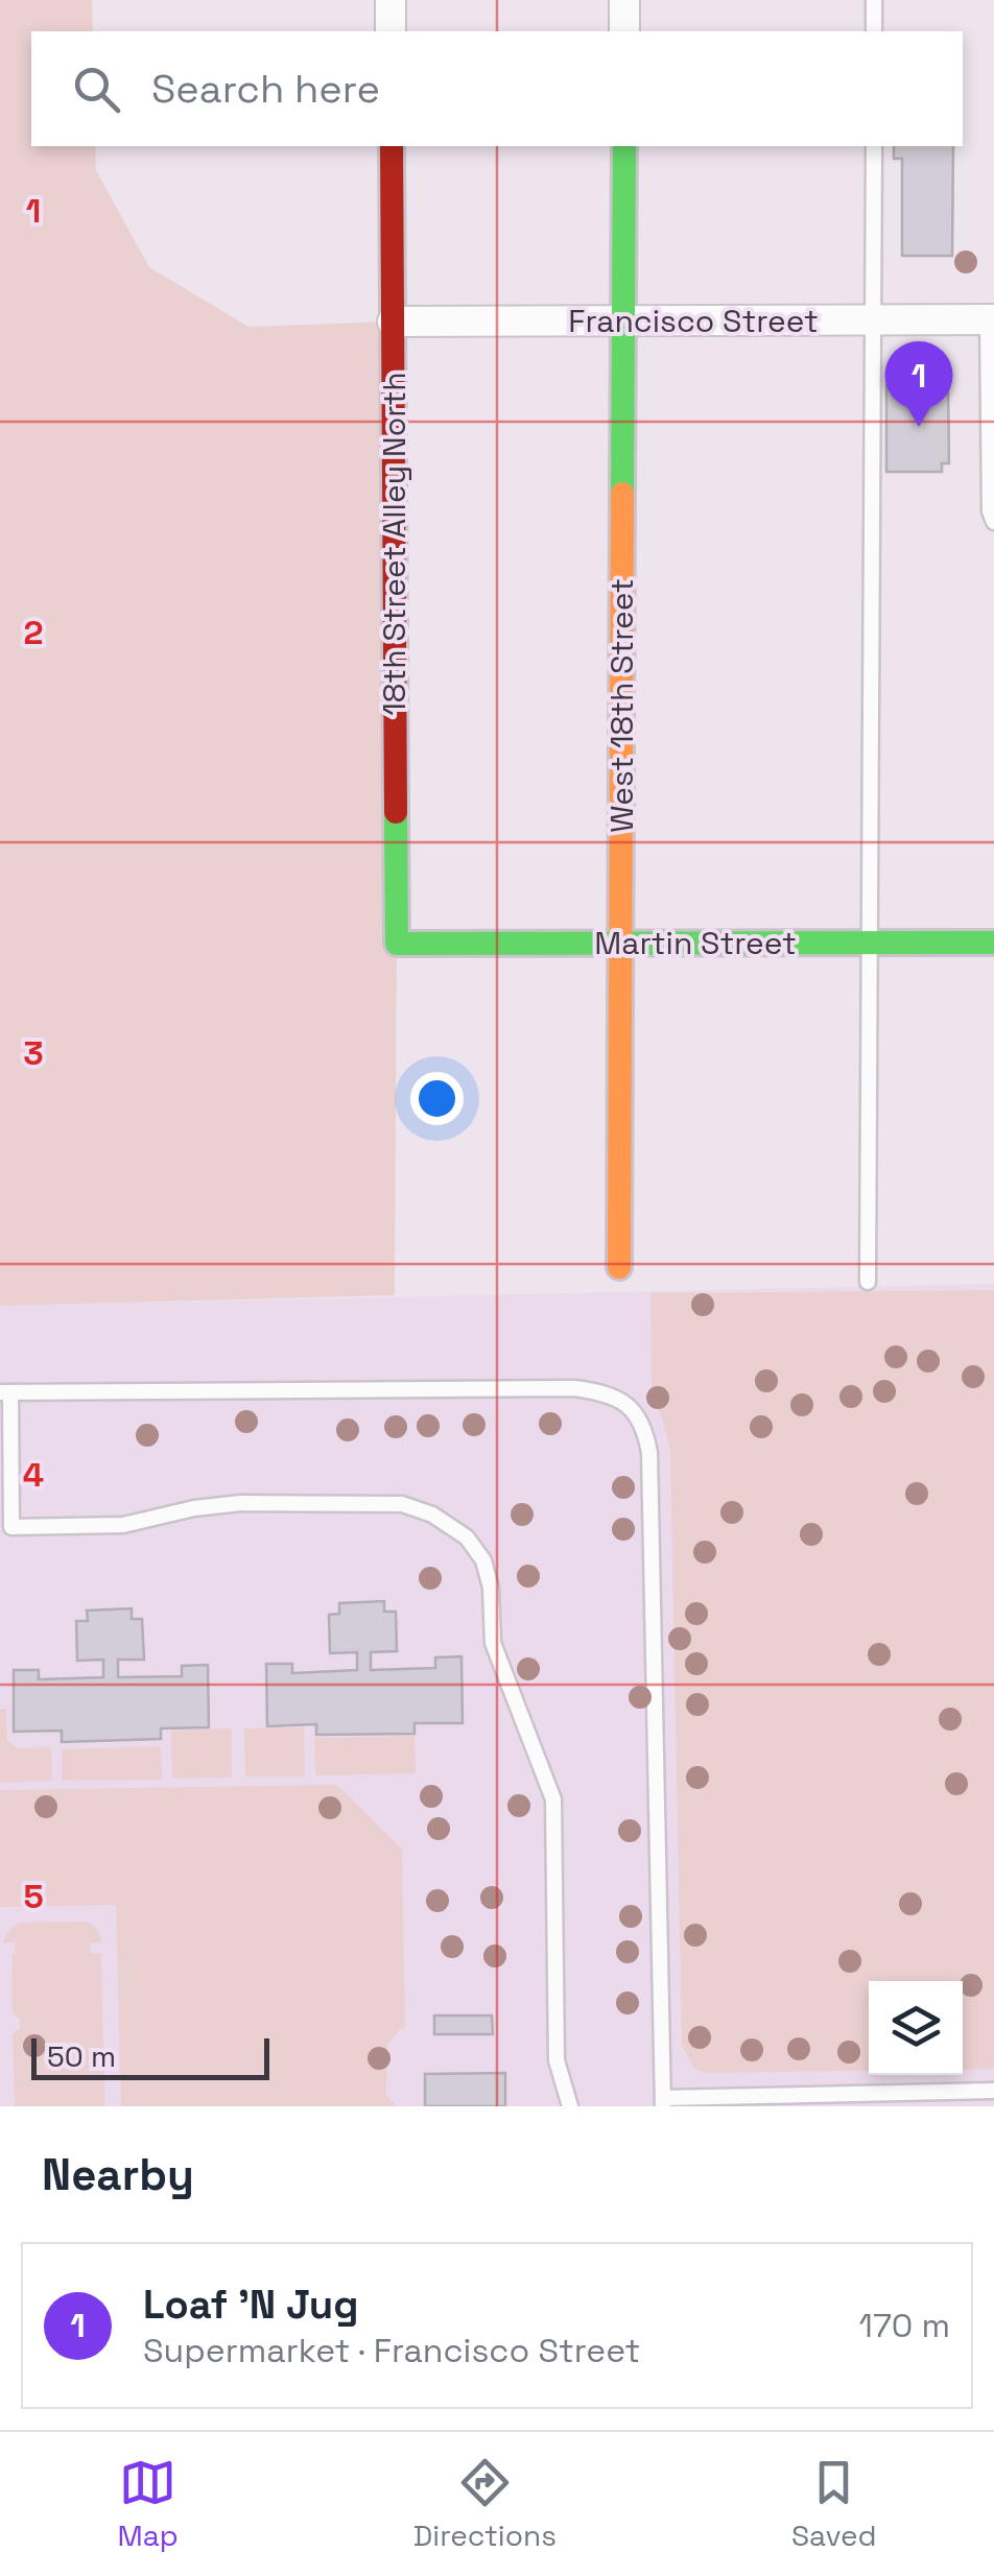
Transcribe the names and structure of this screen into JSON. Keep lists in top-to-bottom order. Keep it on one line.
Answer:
{"streets":{"street":["Francisco Street","18th Street Alley North","West 18th Street","Martin Street"]},"crossings":[["Francisco Street","18th Street Alley North"],["Francisco Street","West 18th Street"],["18th Street Alley North","Martin Street"],["West 18th Street","Martin Street"]],"scale_bar":"50 m","page":{"search":"Search here","pins":"1","scale":"50 m","heading":"Nearby","list":[{"mark":"1","name":"Loaf 'N Jug","note":"Supermarket · Francisco Street","value":"170 m"}],"nav":["Map","Directions","Saved"]},"grid":{"rows":["1","2","3","4","5"]}}
